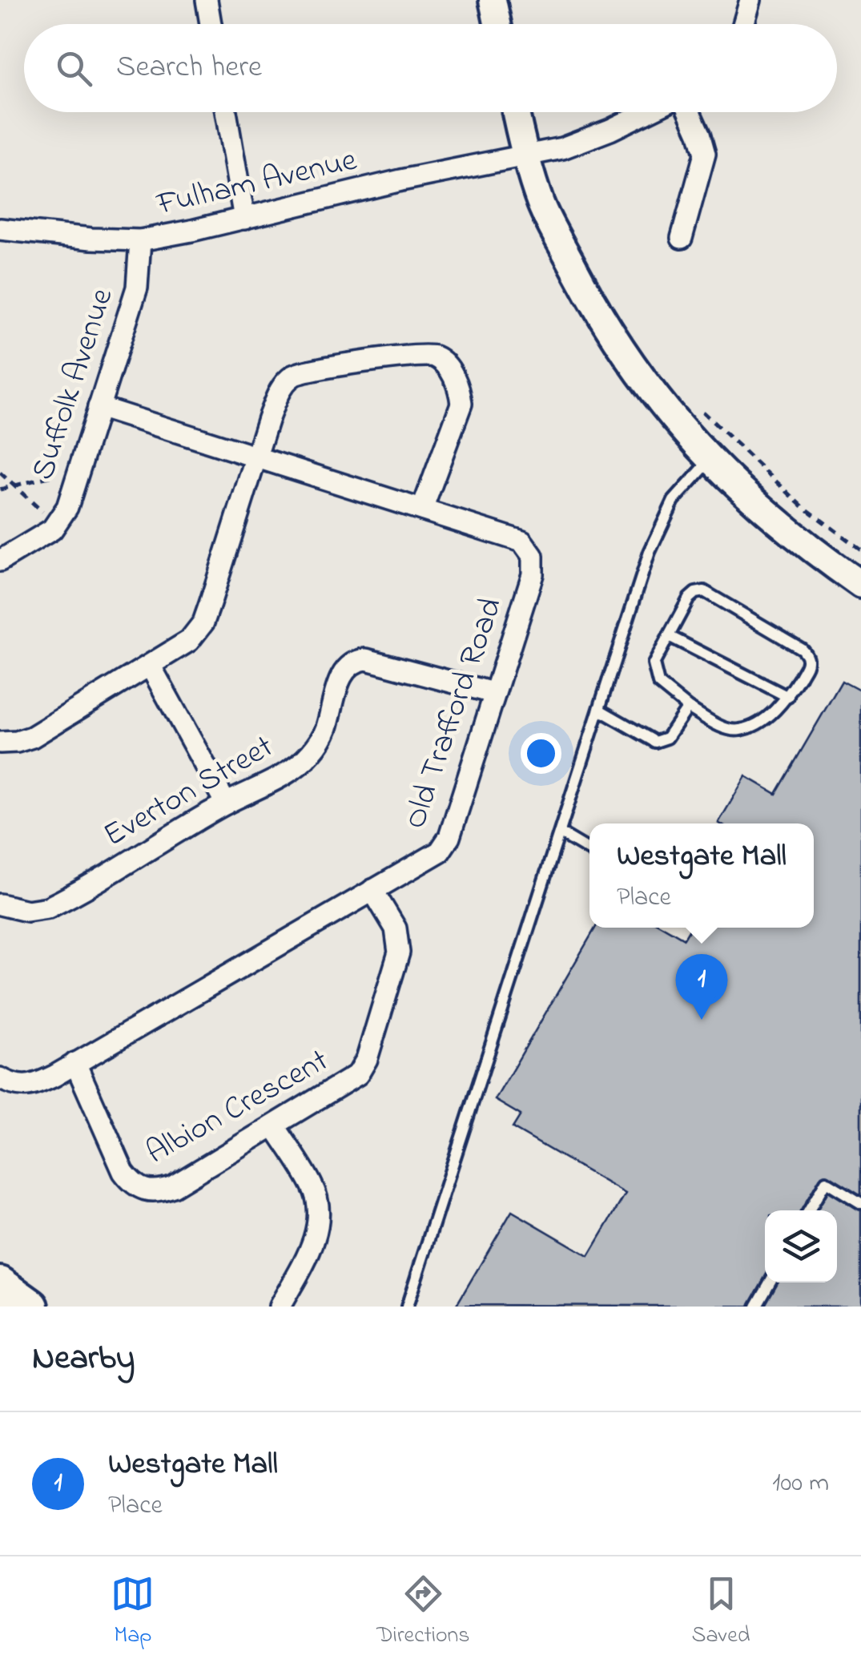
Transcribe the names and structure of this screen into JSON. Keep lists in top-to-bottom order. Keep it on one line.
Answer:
{"streets":{"street":["Fulham Avenue","Suffolk Avenue","Old Trafford Road","Everton Street","Albion Crescent"]},"crossings":[["Fulham Avenue","Suffolk Avenue"],["Suffolk Avenue","Old Trafford Road"],["Old Trafford Road","Everton Street"],["Old Trafford Road","Albion Crescent"]],"page":{"search":"Search here","popup":["Westgate Mall","Place"],"pins":"1","heading":"Nearby","list":[{"mark":"1","name":"Westgate Mall","note":"Place","value":"100 m"}],"nav":["Map","Directions","Saved"]}}
